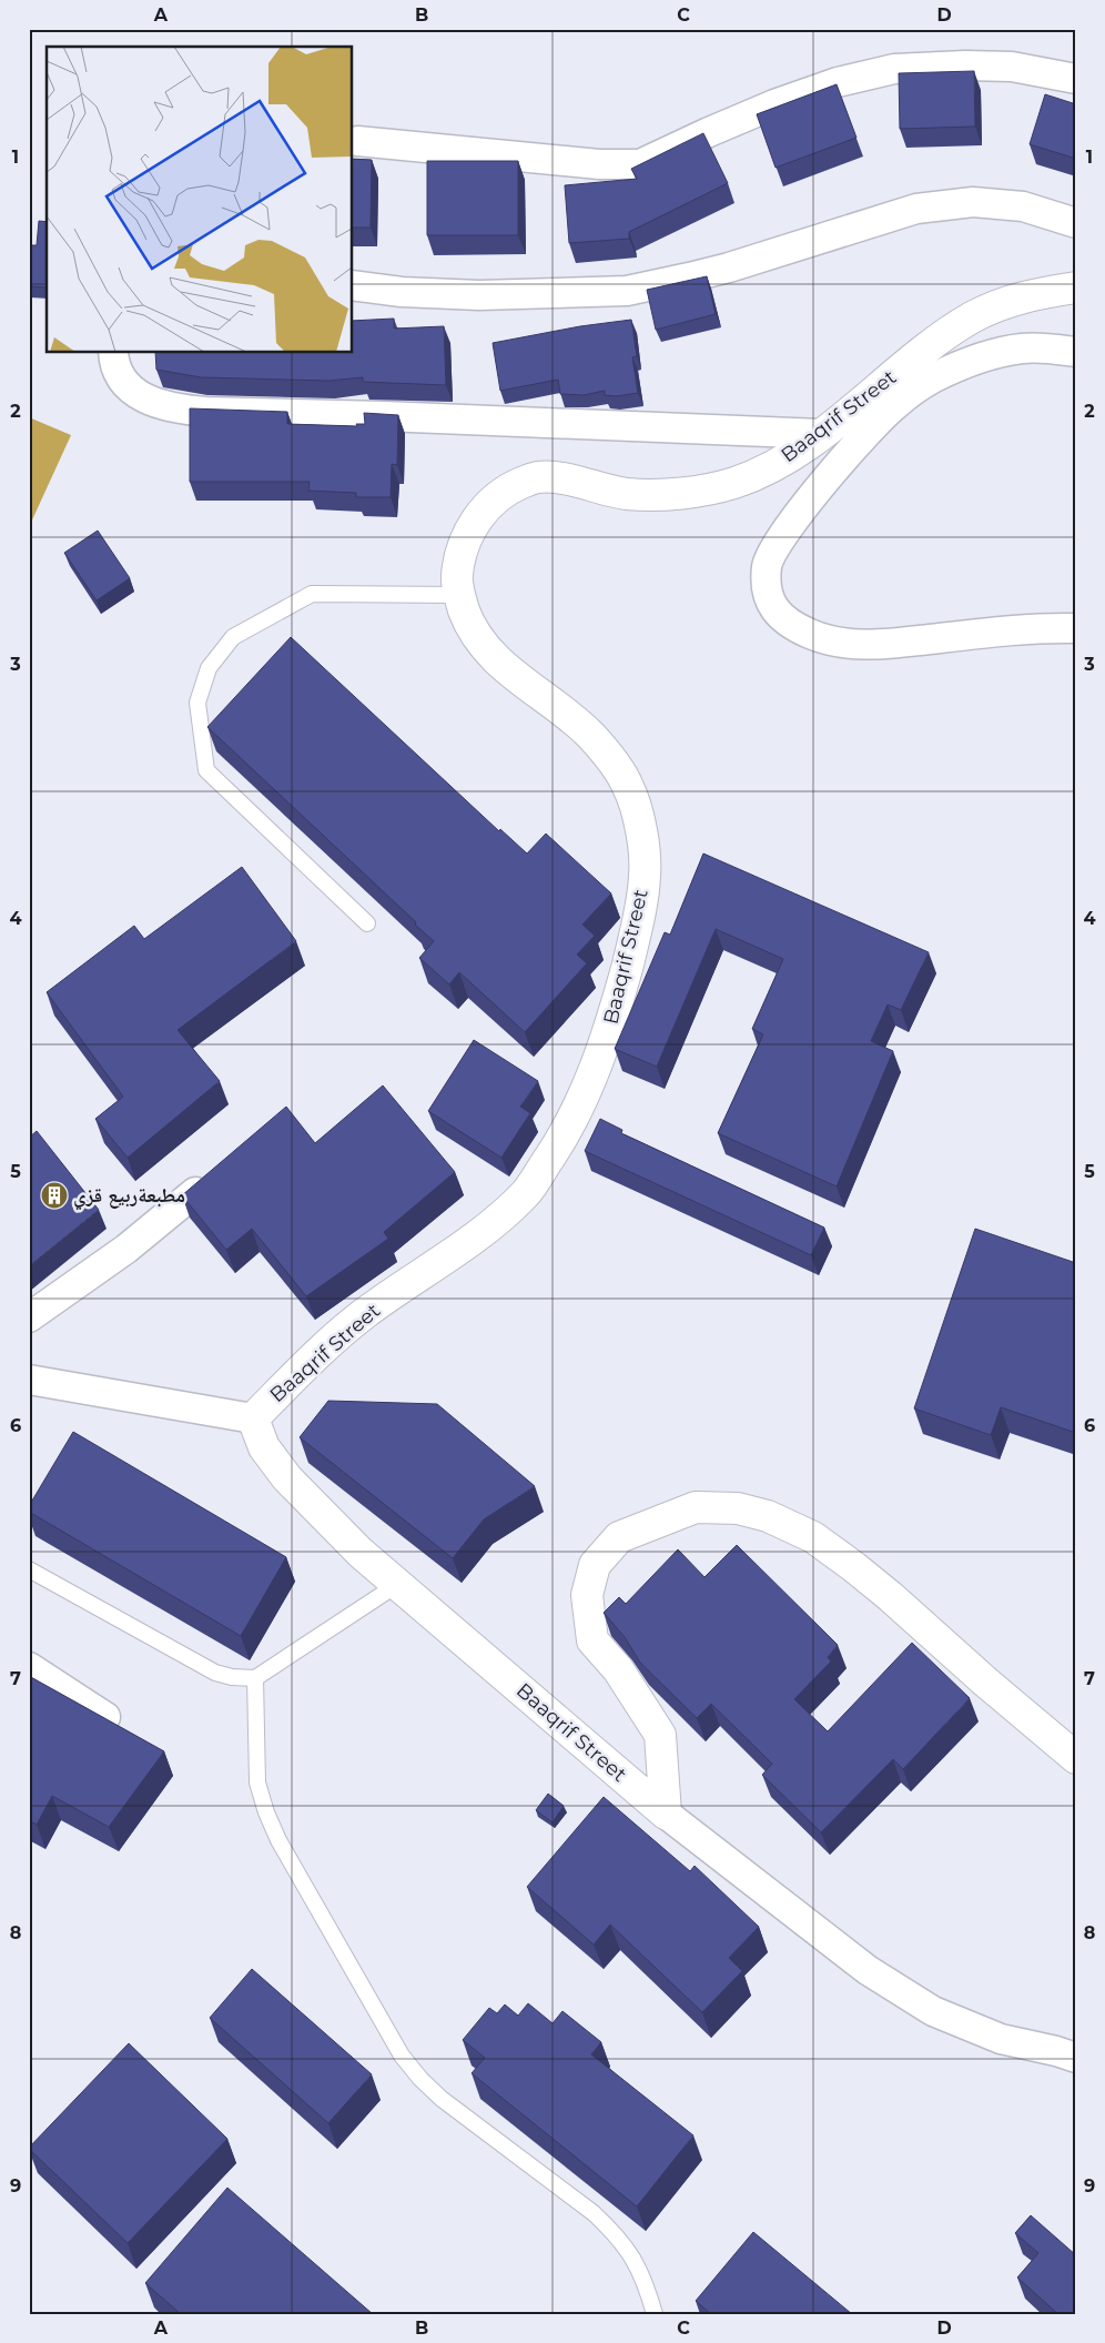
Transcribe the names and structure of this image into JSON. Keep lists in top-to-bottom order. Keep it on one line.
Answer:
{"streets":{"street":["Baaqrif Street"]},"places":{"building":["مطبعةربيع قزي"]},"grid":{"columns":["A","B","C","D"],"rows":["1","2","3","4","5","6","7","8","9"]}}
